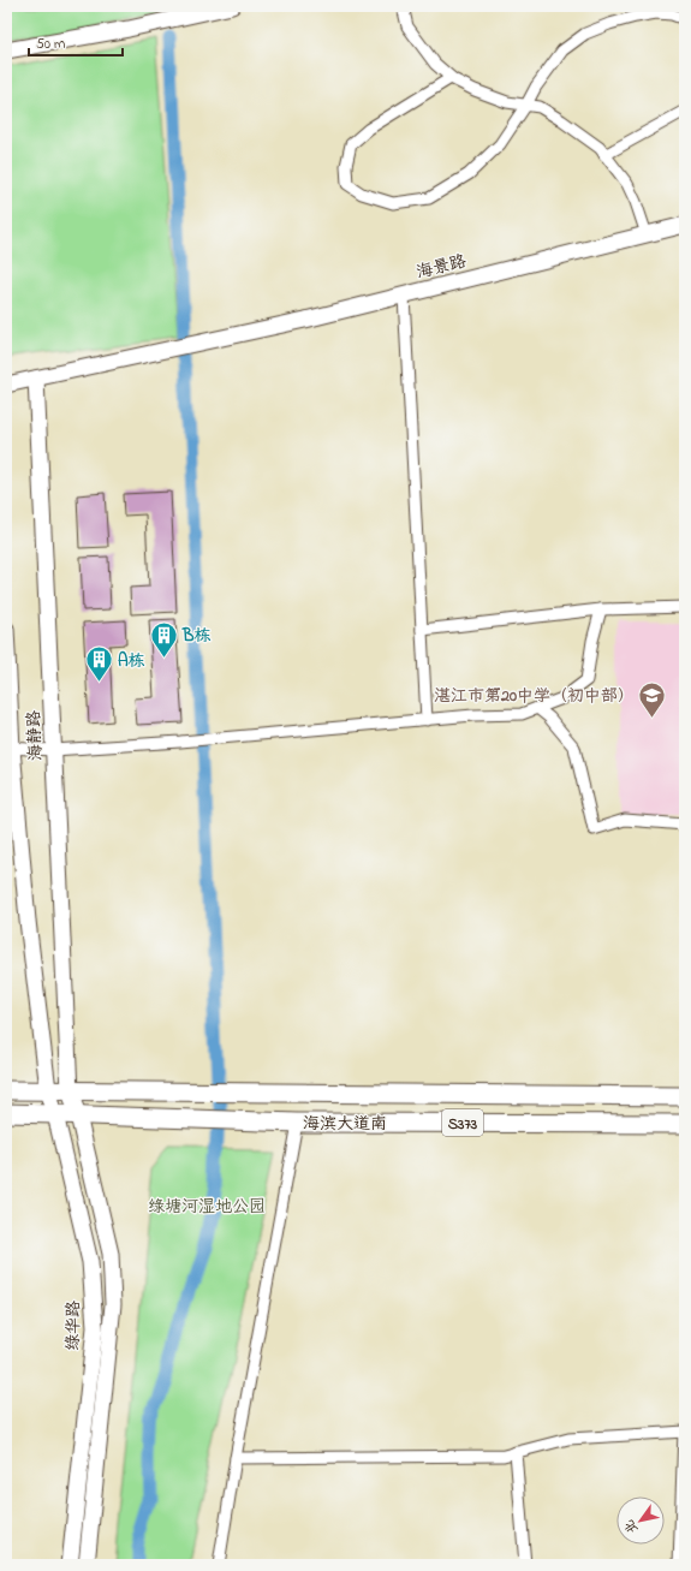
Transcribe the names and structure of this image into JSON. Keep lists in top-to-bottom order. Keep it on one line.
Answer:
{"streets":{"main road":["海滨大道南","S373"],"street":["海景路","海静路","绿华路"]},"crossings":[["海景路","海静路"],["海静路","海滨大道南"],["海静路","绿华路"],["海滨大道南","绿华路"]],"parks":["绿塘河湿地公园"],"places":{"building":["B栋","A栋"],"school or university":["湛江市第20中学（初中部）"]},"scale_bar":"50 m","north":"bottom left"}
